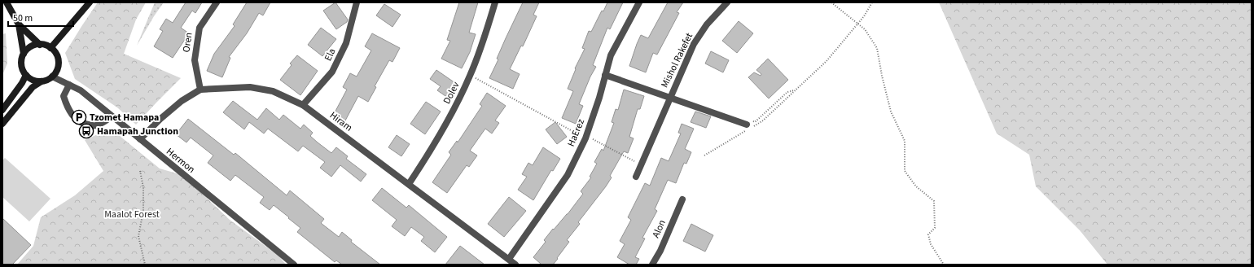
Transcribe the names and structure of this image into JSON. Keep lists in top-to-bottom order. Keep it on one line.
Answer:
{"streets":{"street":["Oren","Ela","Mishol Rakefet","Dolev","Hiram","HaErez","Hermon","Alon"]},"crossings":[["Oren","Hiram"],["Ela","Hiram"],["Mishol Rakefet","HaErez"],["Dolev","Hiram"],["Hiram","HaErez"],["Hiram","Hermon"]],"parks":["Maalot Forest"],"places":{"parking":["Tzomet Hamapa"],"bus stop":["Hamapah Junction"]},"scale_bar":"50 m"}
